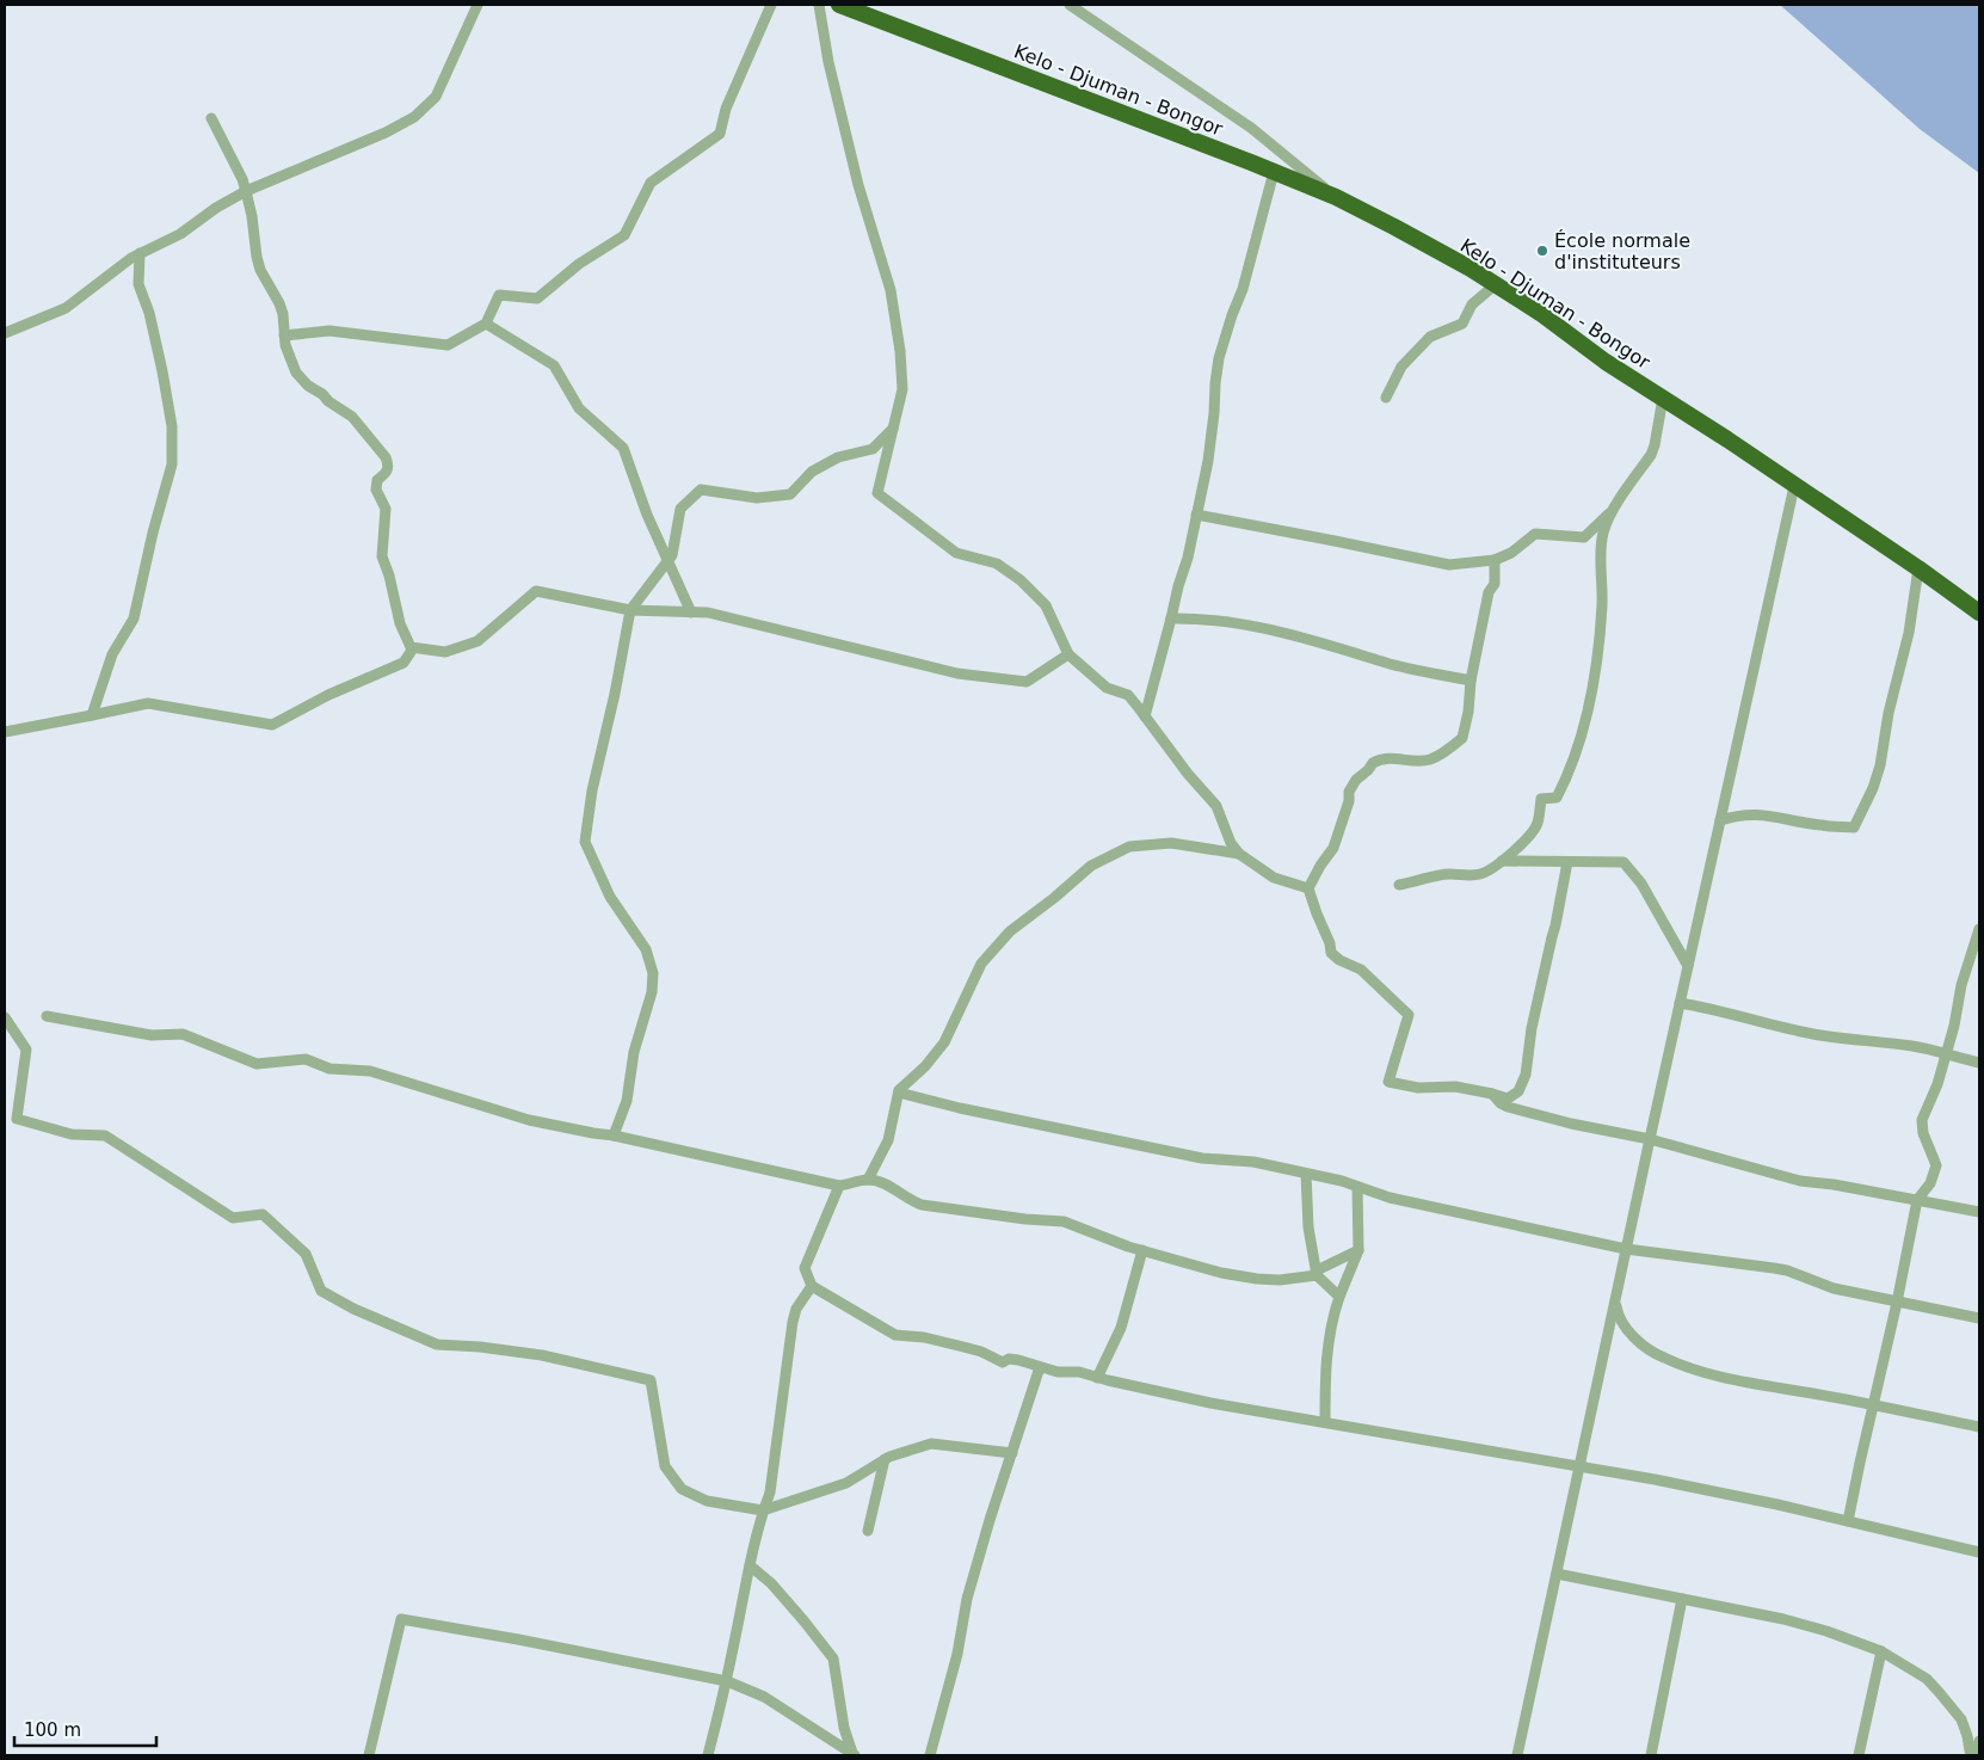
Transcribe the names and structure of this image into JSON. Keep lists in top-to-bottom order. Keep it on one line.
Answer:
{"streets":{"highway":["Kelo - Djuman - Bongor"]},"places":["École normale d'instituteurs"],"scale_bar":"100 m"}
